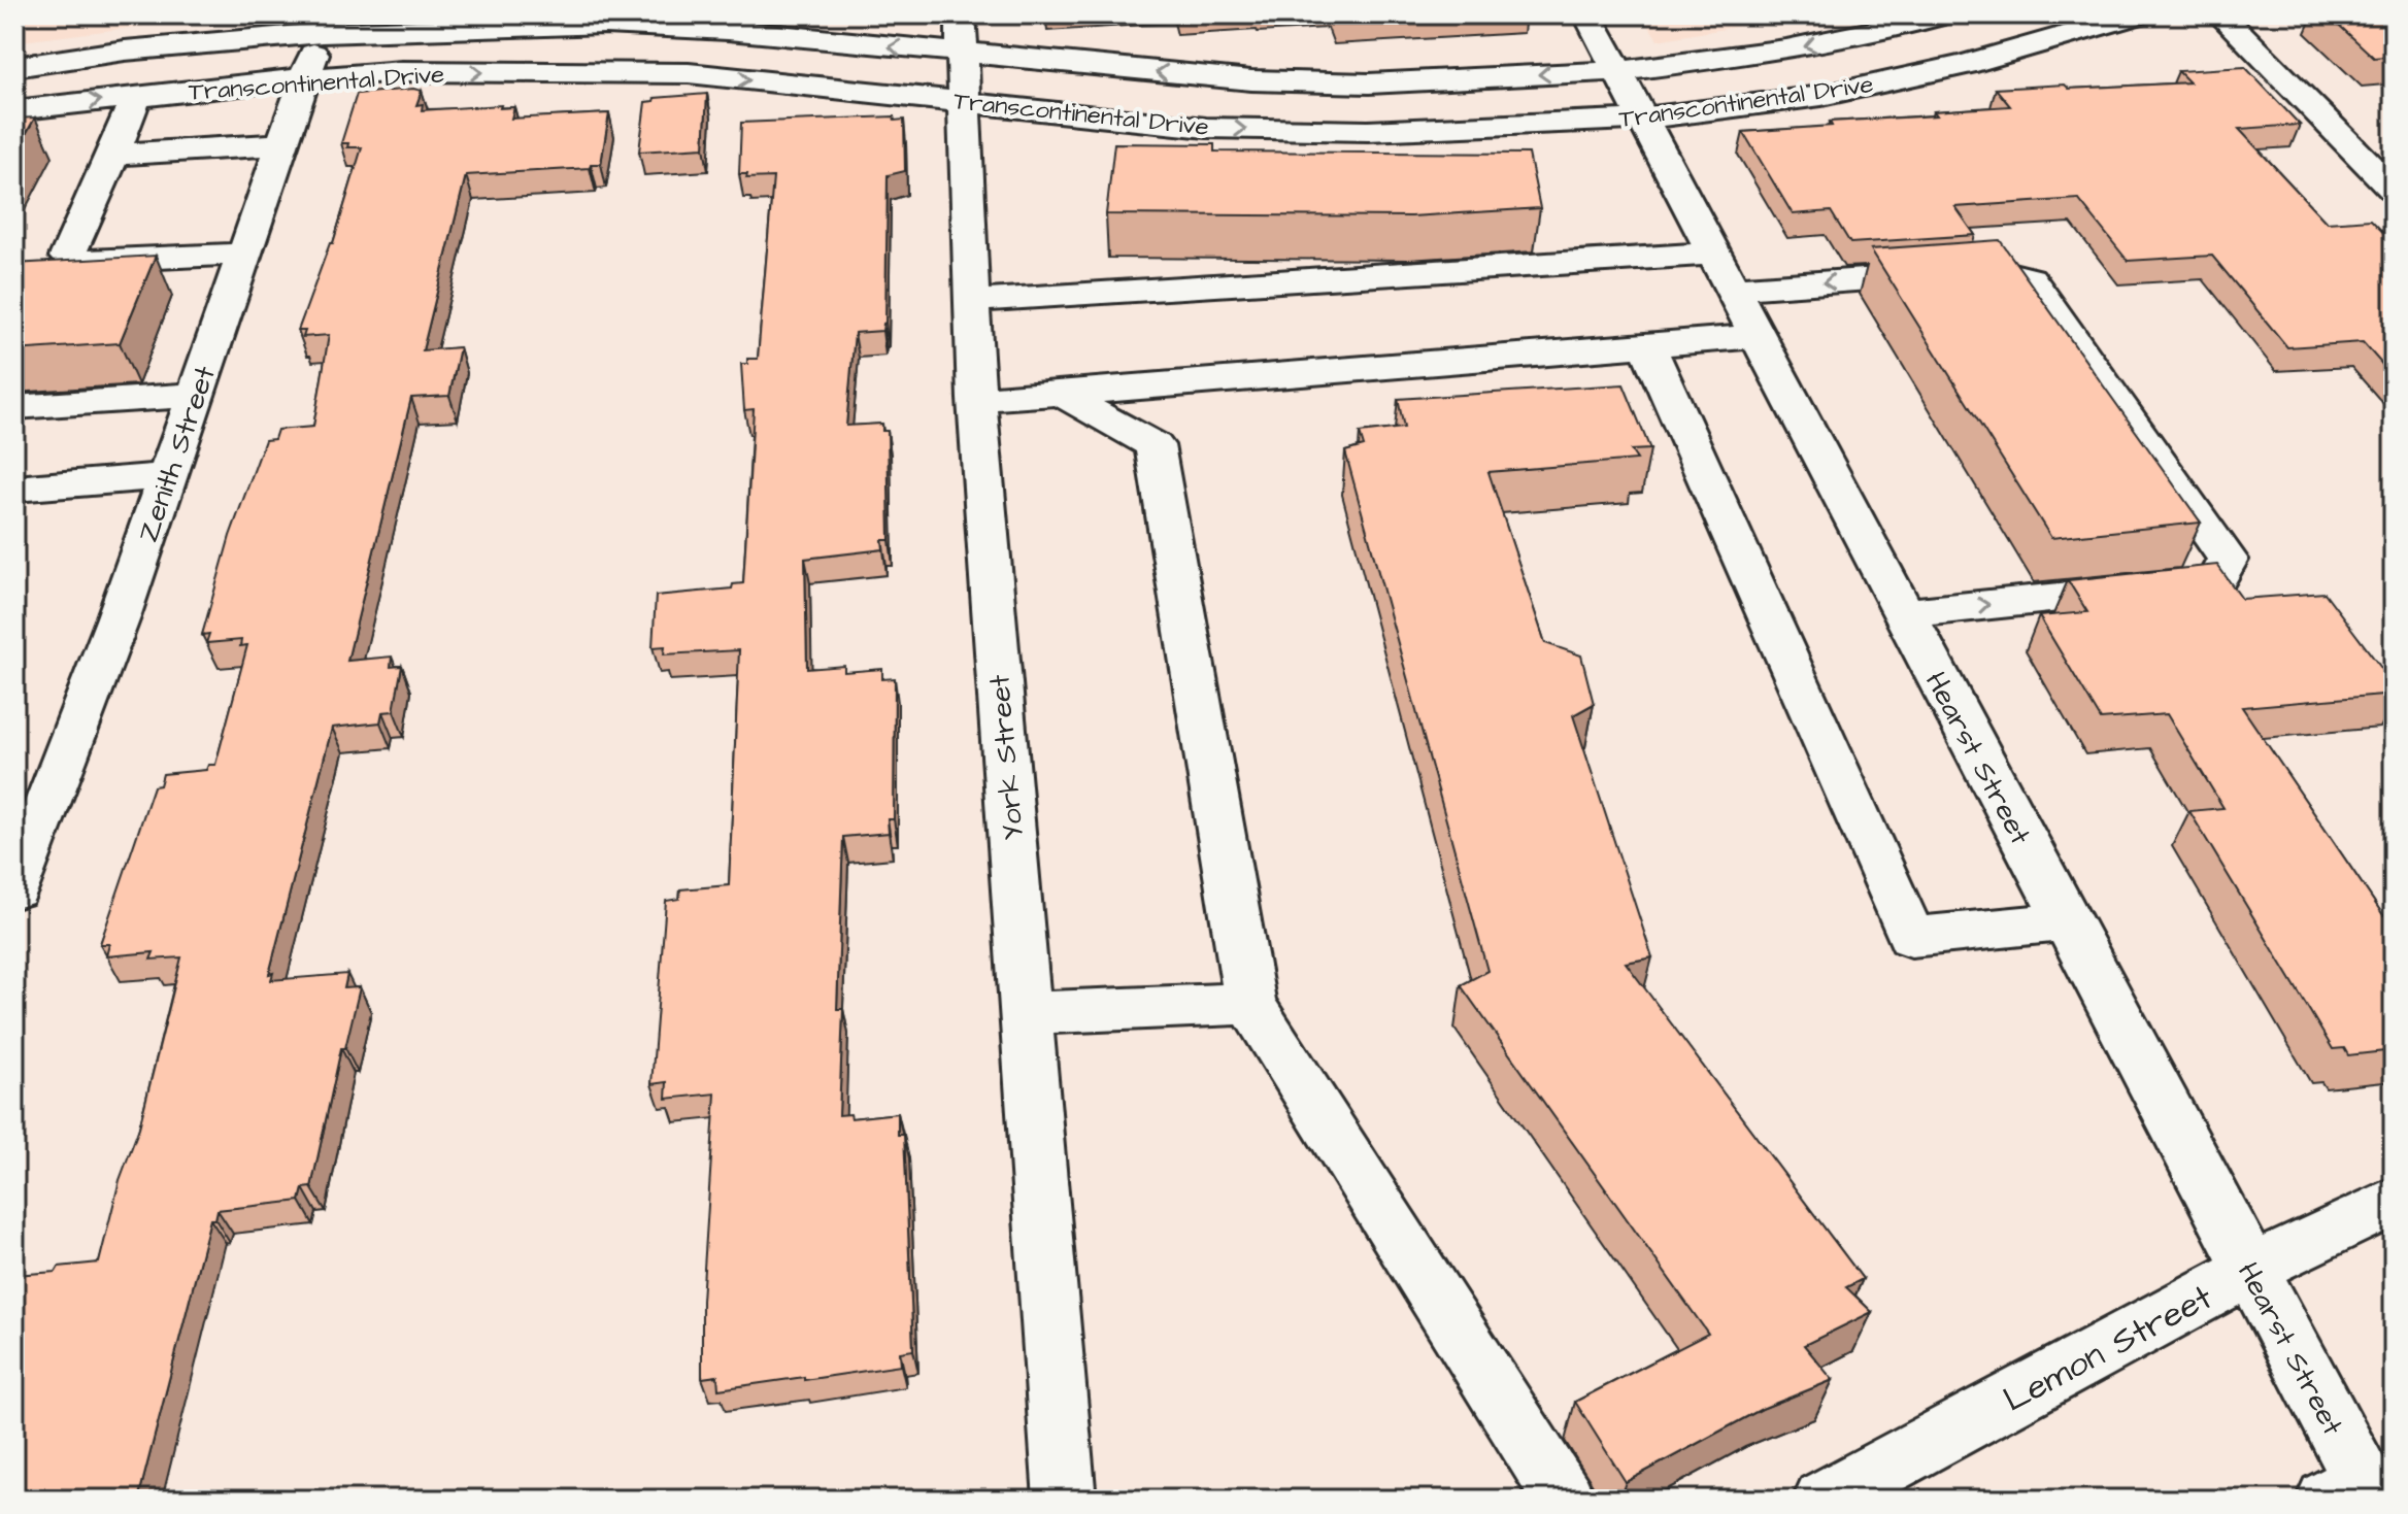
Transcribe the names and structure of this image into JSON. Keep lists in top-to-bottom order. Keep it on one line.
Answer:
{"streets":{"street":["Transcontinental Drive","Zenith Street","York Street","Hearst Street","Lemon Street"]},"crossings":[["Transcontinental Drive","Zenith Street"],["Transcontinental Drive","York Street"],["Transcontinental Drive","Hearst Street"],["Hearst Street","Lemon Street"]]}
